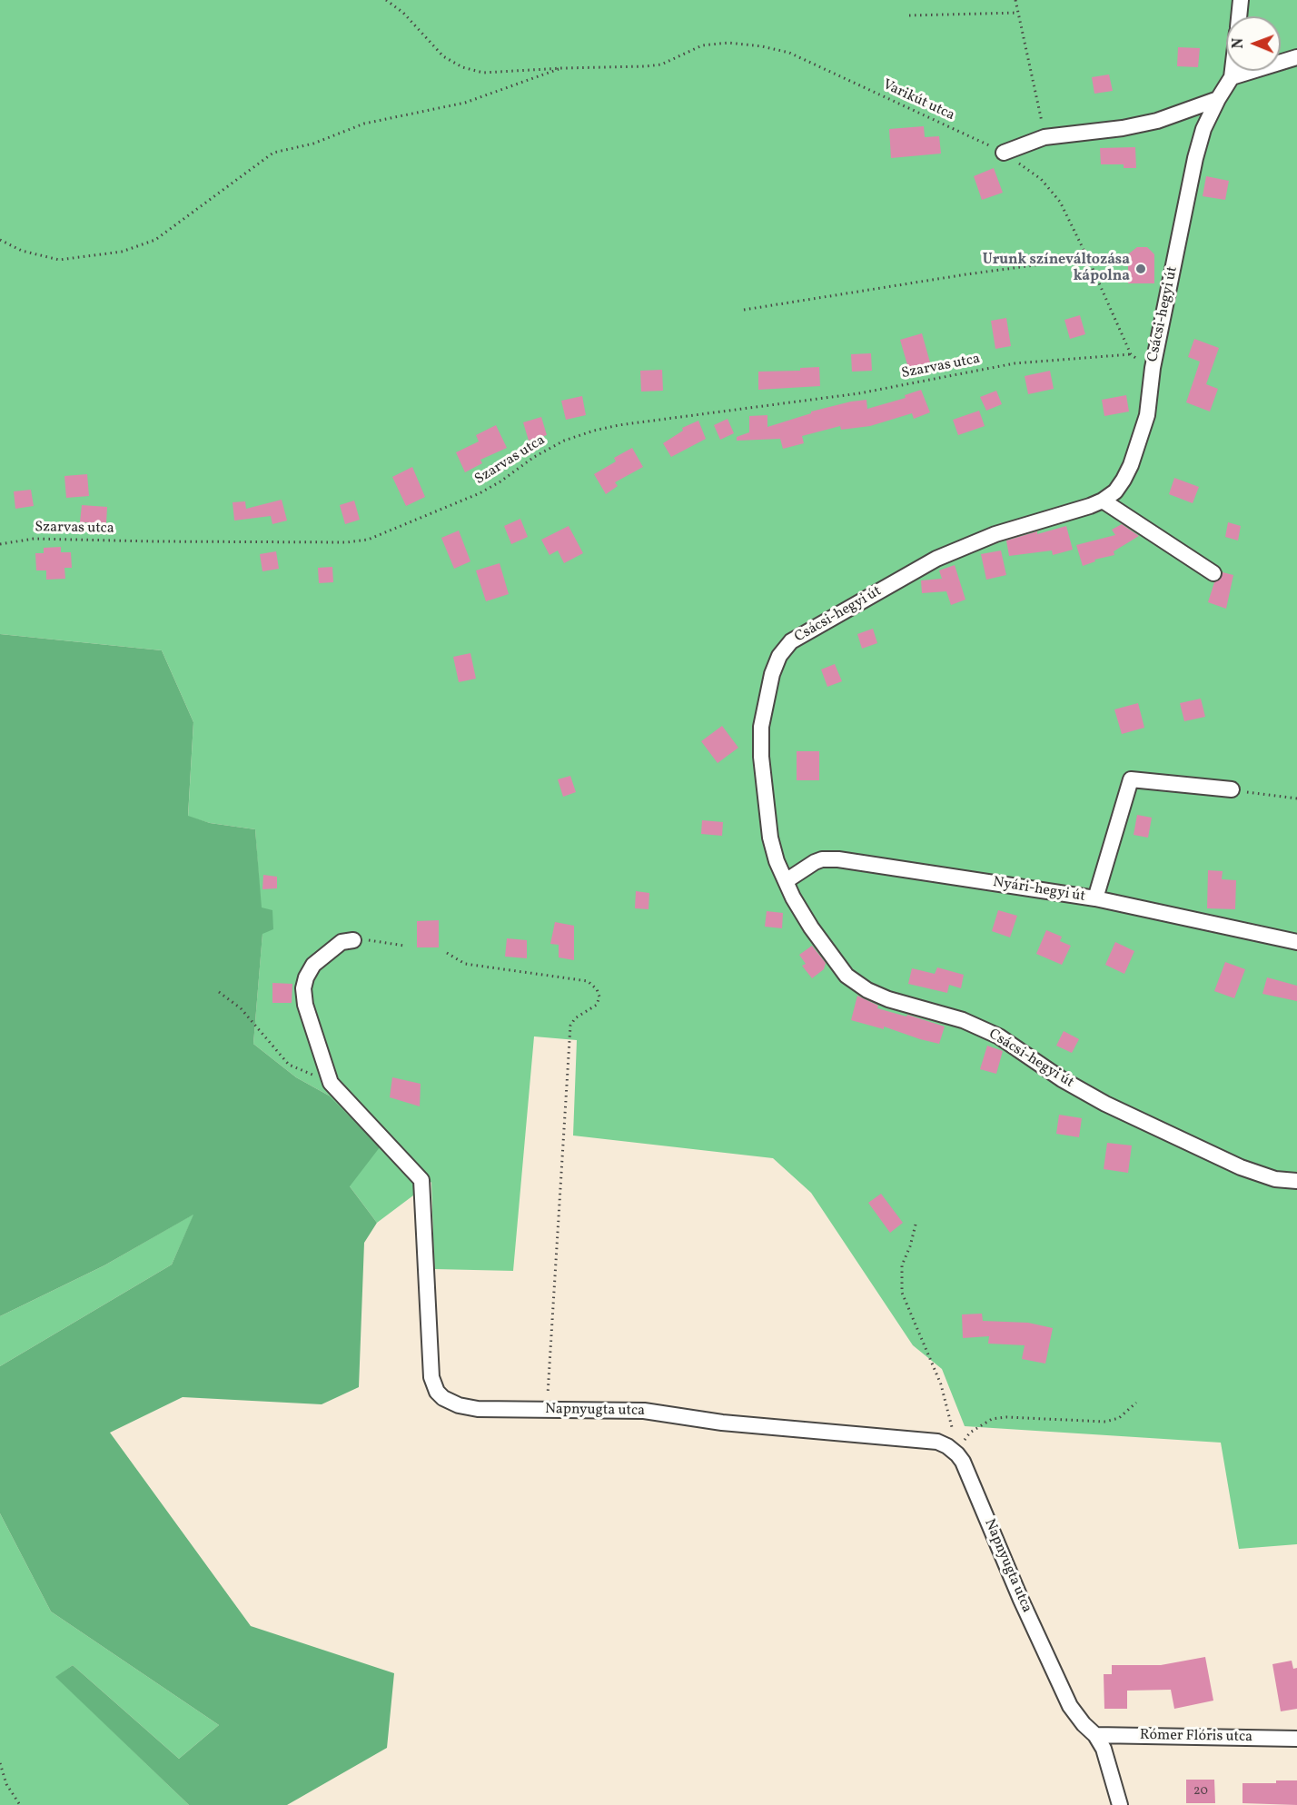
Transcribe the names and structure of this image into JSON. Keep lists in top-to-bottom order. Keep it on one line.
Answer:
{"streets":{"street":["Csácsi-hegyi út","Nyári-hegyi út","Napnyugta utca","Rómer Flóris utca"],"path":["Varikút utca","Szarvas utca"]},"crossings":[["Varikút utca","Szarvas utca"],["Csácsi-hegyi út","Nyári-hegyi út"],["Napnyugta utca","Rómer Flóris utca"]],"places":["Urunk színeváltozása kápolna"],"house_numbers":["20"],"north":"left"}
